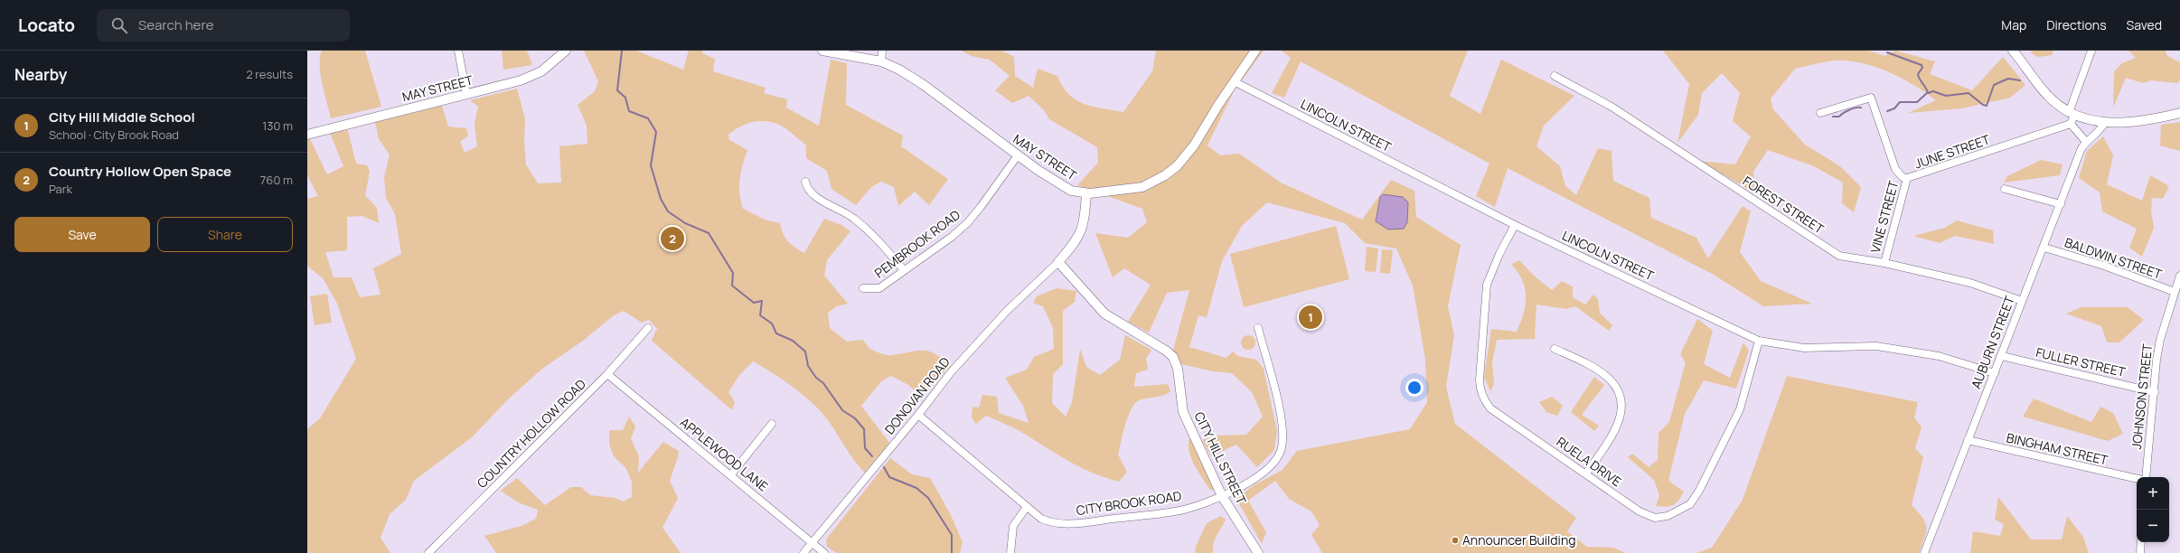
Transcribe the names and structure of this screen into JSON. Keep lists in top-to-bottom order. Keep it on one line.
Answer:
{"streets":{"street":["MAY STREET","LINCOLN STREET","JUNE STREET","FOREST STREET","VINE STREET","PEMBROOK ROAD","BALDWIN STREET","AUBURN STREET","FULLER STREET","DONOVAN ROAD","JOHNSON STREET","COUNTRY HOLLOW ROAD","BINGHAM STREET","APPLEWOOD LANE","CITY HILL STREET","RUELA DRIVE","CITY BROOK ROAD"]},"crossings":[["MAY STREET","LINCOLN STREET"],["MAY STREET","PEMBROOK ROAD"],["LINCOLN STREET","AUBURN STREET"],["LINCOLN STREET","RUELA DRIVE"],["JUNE STREET","VINE STREET"],["FOREST STREET","VINE STREET"],["FOREST STREET","AUBURN STREET"],["BALDWIN STREET","AUBURN STREET"],["BALDWIN STREET","JOHNSON STREET"],["AUBURN STREET","FULLER STREET"],["AUBURN STREET","BINGHAM STREET"],["FULLER STREET","JOHNSON STREET"],["DONOVAN ROAD","APPLEWOOD LANE"],["DONOVAN ROAD","CITY HILL STREET"],["DONOVAN ROAD","CITY BROOK ROAD"],["COUNTRY HOLLOW ROAD","APPLEWOOD LANE"],["CITY HILL STREET","CITY BROOK ROAD"]],"places":["Announcer Building"],"page":{"header":"Locato","search":"Search here","nav":["Map","Directions","Saved"],"heading":["Nearby","2 results"],"list":[{"mark":"1","name":"City Hill Middle School","note":"School · City Brook Road","value":"130 m"},{"mark":"2","name":"Country Hollow Open Space","note":"Park","value":"760 m"}],"buttons":["Save","Share"],"pins":["2","1"],"map_buttons":["+","−"]}}
